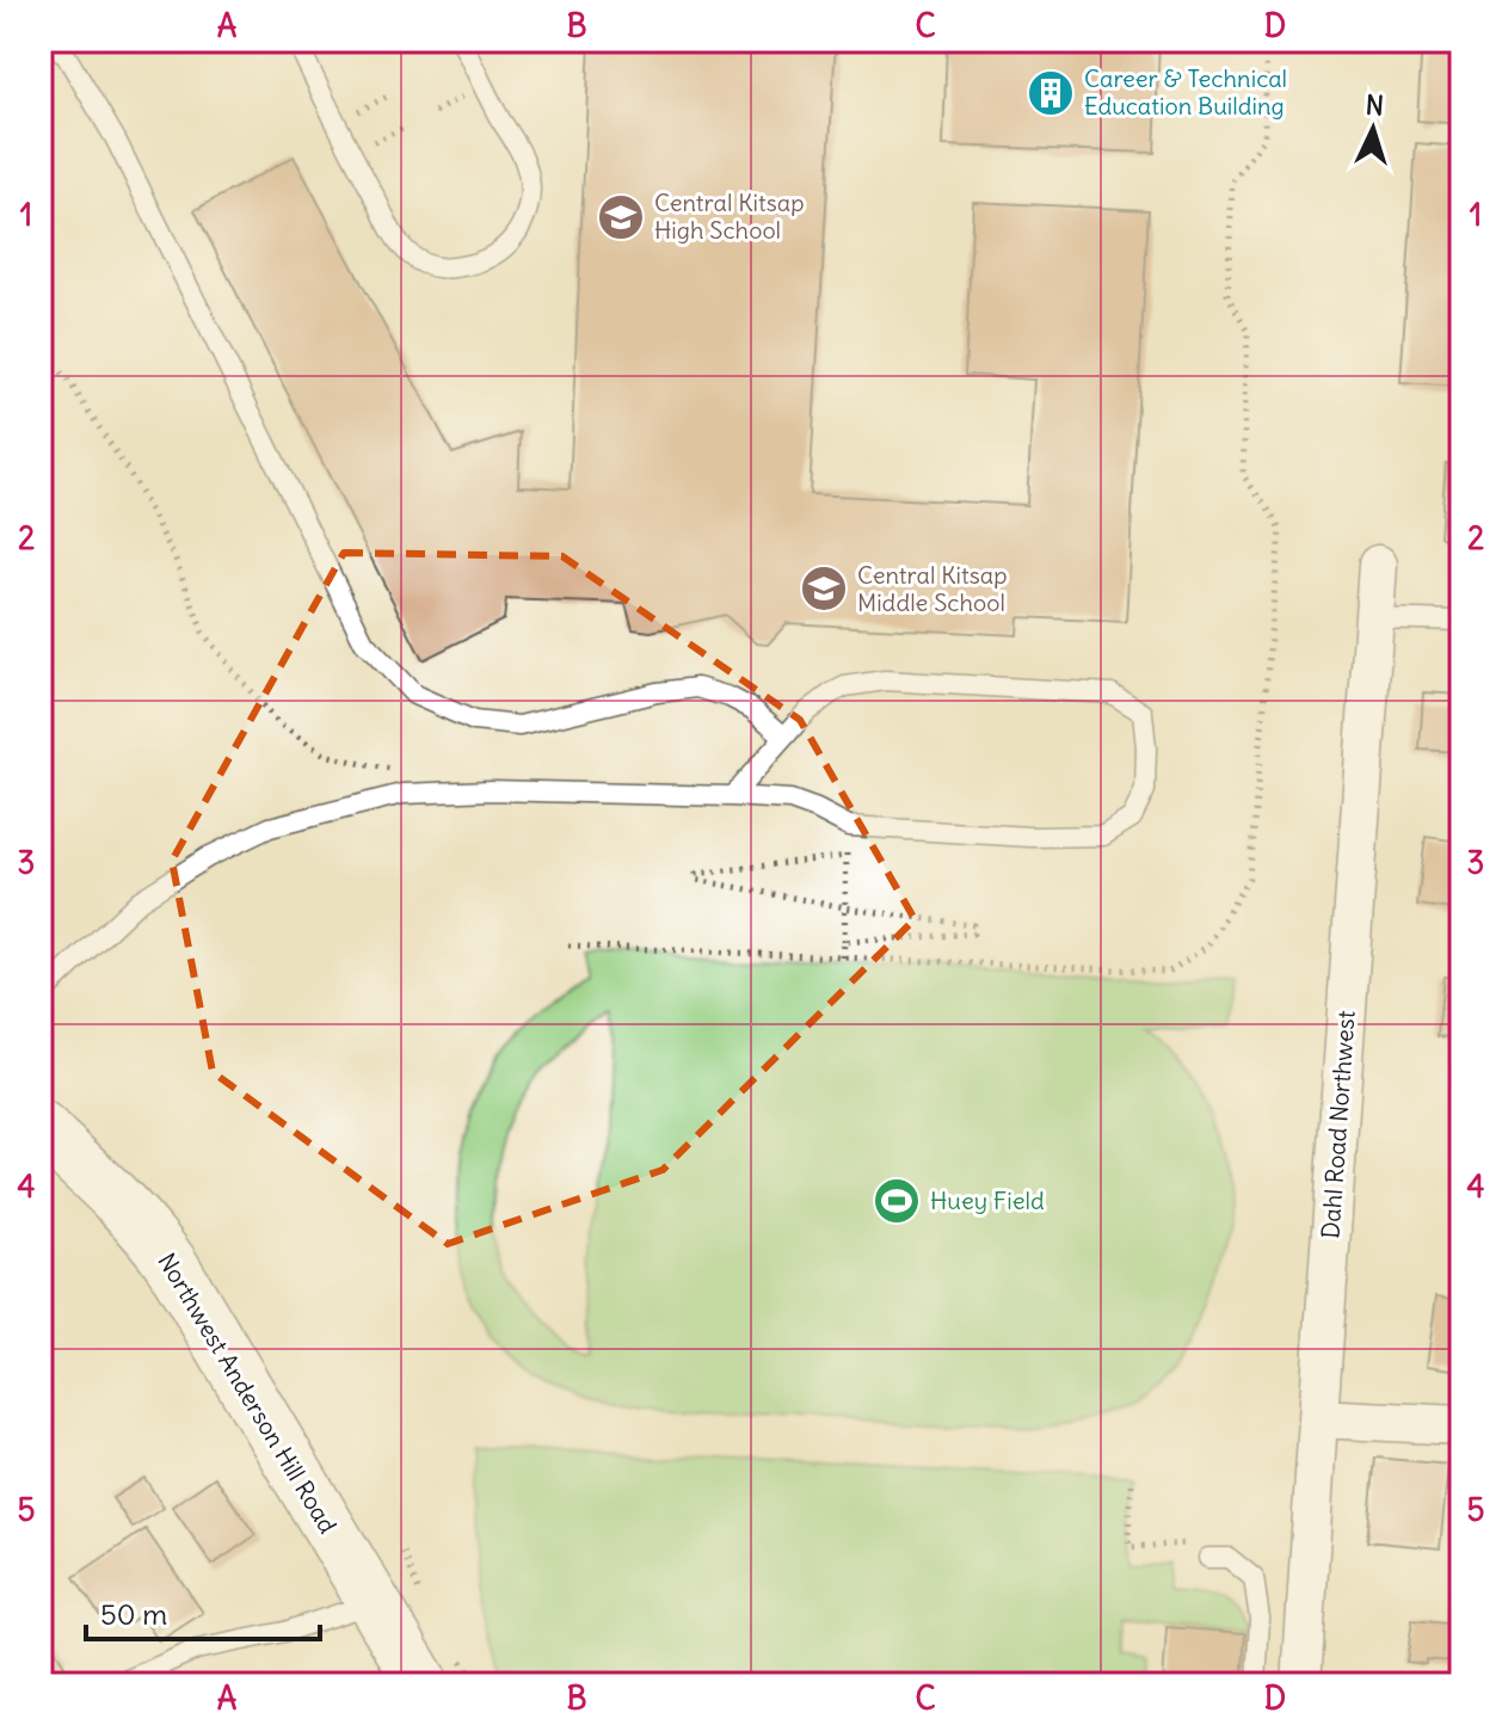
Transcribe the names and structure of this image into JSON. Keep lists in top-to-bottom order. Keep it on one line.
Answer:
{"streets":{"main road":["Northwest Anderson Hill Road"],"street":["Dahl Road Northwest"]},"places":{"building":["Career & Technical Education Building"],"school or university":["Central Kitsap High School","Central Kitsap Middle School"],"sports":["Huey Field"]},"scale_bar":"50 m","north":"top","grid":{"columns":["A","B","C","D"],"rows":["1","2","3","4","5"]}}
